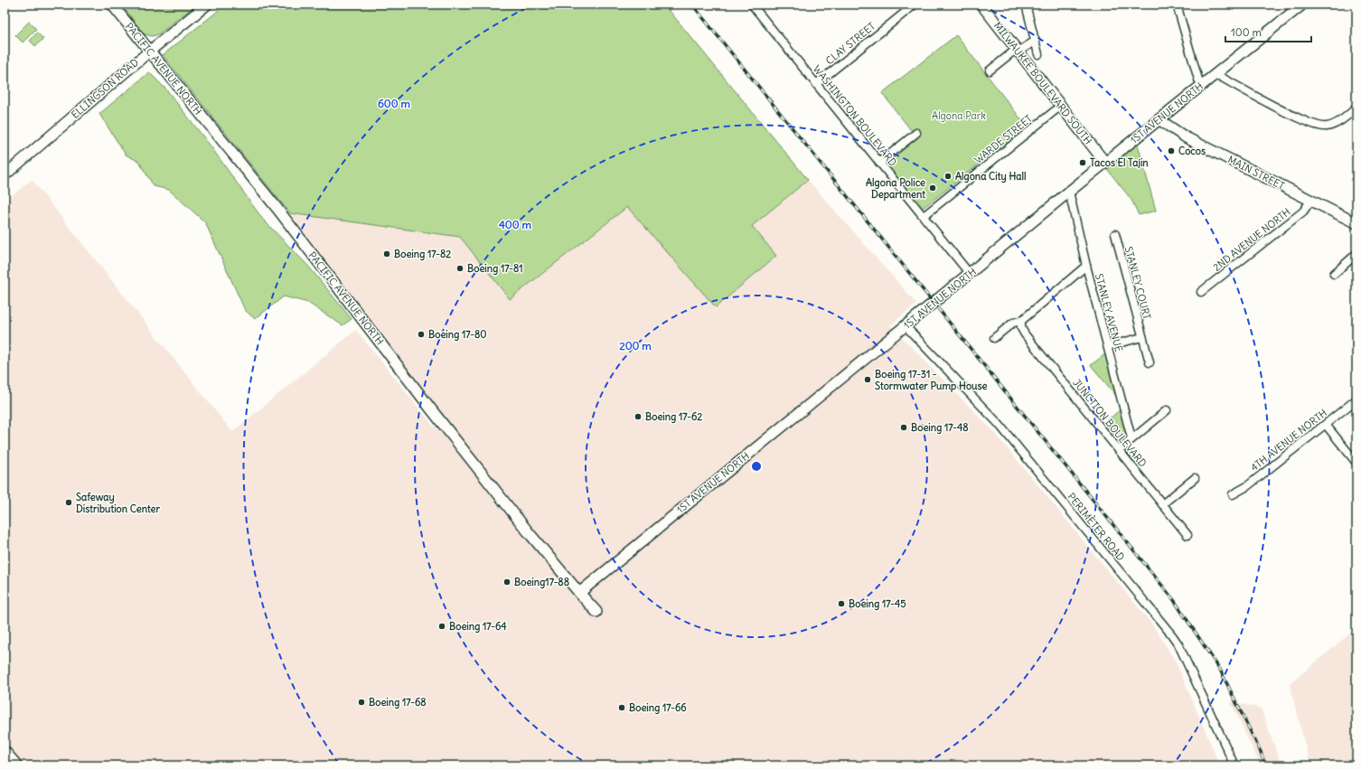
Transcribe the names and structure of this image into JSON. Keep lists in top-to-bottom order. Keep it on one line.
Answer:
{"streets":{"street":["CLAY STREET","PACIFIC AVENUE NORTH","MILWAUKEE BOULEVARD SOUTH","ELLINGSON ROAD","1ST AVENUE NORTH","WASHINGTON BOULEVARD","WARDE STREET","MAIN STREET","2ND AVENUE NORTH","STANLEY COURT","STANLEY AVENUE","JUNCTION BOULEVARD","4TH AVENUE NORTH","PERIMETER ROAD"]},"crossings":[["CLAY STREET","WASHINGTON BOULEVARD"],["PACIFIC AVENUE NORTH","ELLINGSON ROAD"],["PACIFIC AVENUE NORTH","1ST AVENUE NORTH"],["MILWAUKEE BOULEVARD SOUTH","1ST AVENUE NORTH"],["MILWAUKEE BOULEVARD SOUTH","WARDE STREET"],["1ST AVENUE NORTH","WASHINGTON BOULEVARD"],["1ST AVENUE NORTH","MAIN STREET"],["1ST AVENUE NORTH","STANLEY AVENUE"],["1ST AVENUE NORTH","PERIMETER ROAD"],["WASHINGTON BOULEVARD","WARDE STREET"],["MAIN STREET","2ND AVENUE NORTH"]],"parks":["Algona Park"],"places":["Cocos","Tacos El Tajin","Algona City Hall","Algona Police Department","Boeing 17-82","Boeing 17-81","Boeing 17-80","Boeing 17-31 - Stormwater Pump House","Boeing 17-62","Boeing 17-48","Safeway Distribution Center","Boeing17-88","Boeing 17-45","Boeing 17-64","Boeing 17-68","Boeing 17-66"],"scale_bar":"100 m","rings":["600 m","400 m","200 m"]}
